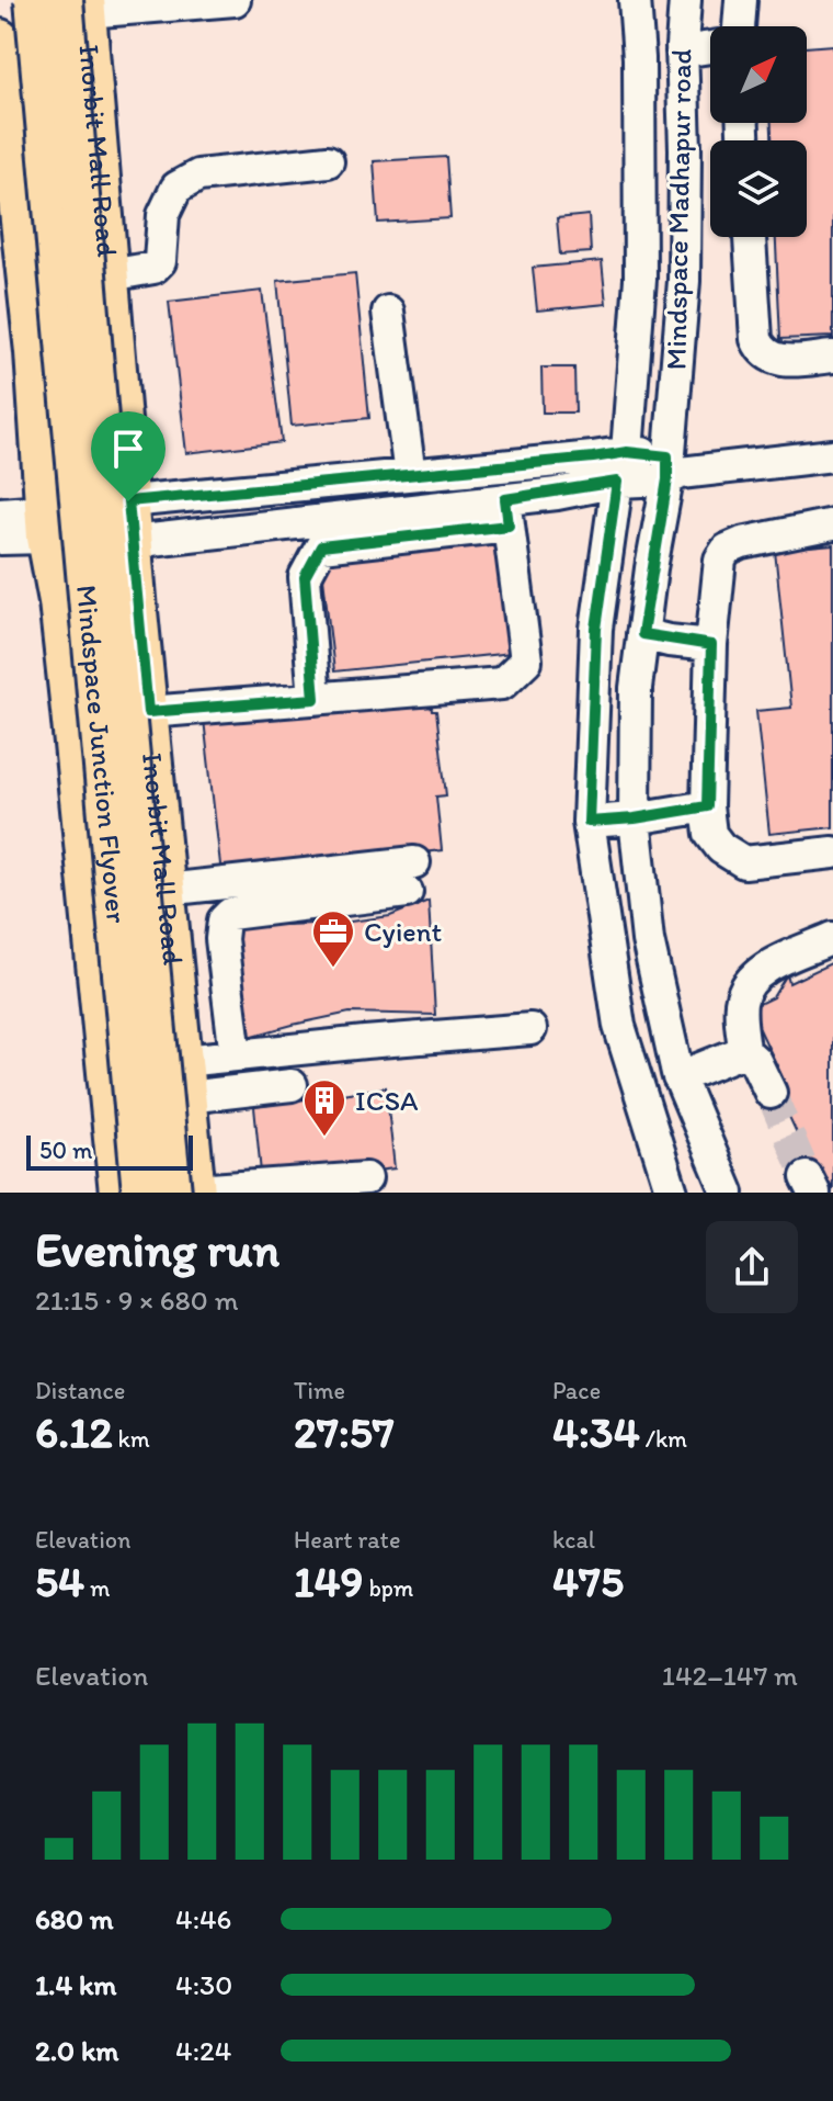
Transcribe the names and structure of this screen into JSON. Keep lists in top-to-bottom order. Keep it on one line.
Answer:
{"streets":{"main road":["Inorbit Mall Road","Mindspace Junction Flyover"],"street":["Mindspace Madhapur road"]},"crossings":[["Inorbit Mall Road","Mindspace Junction Flyover"]],"places":{"office":["Cyient"],"building":["ICSA"]},"scale_bar":"50 m","north":"top right","page":{"scale":"50 m","heading":["Evening run","21:15 · 9 × 680 m"],"stats":[["Distance","6.12 km"],["Time","27:57"],["Pace","4:34 /km"],["Elevation","54 m"],["Heart rate","149 bpm"],["kcal","475"]],"chart":["Elevation","142–147 m"],"list":[{"name":"680 m","note":"4:46"},{"name":"1.4 km","note":"4:30"},{"name":"2.0 km","note":"4:24"}]}}
